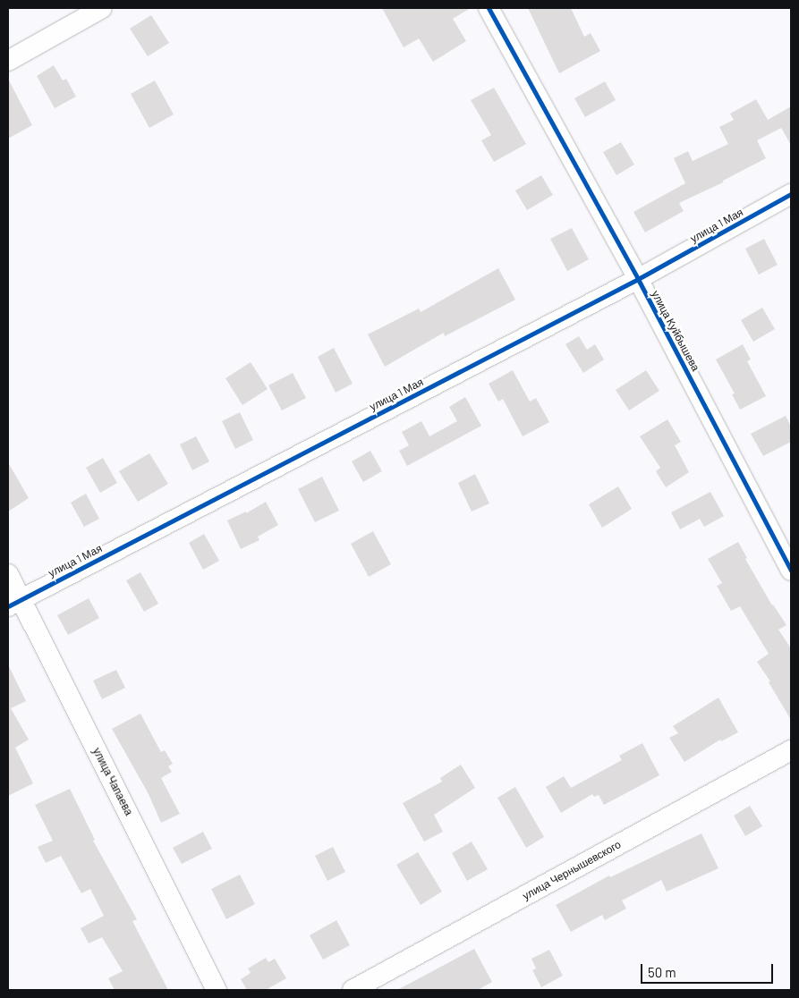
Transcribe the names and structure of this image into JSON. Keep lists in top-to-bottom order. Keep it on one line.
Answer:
{"streets":{"street":["улица 1 Мая","улица Куйбышева","улица Чапаева","улица Чернышевского"]},"crossings":[["улица 1 Мая","улица Куйбышева"],["улица 1 Мая","улица Чапаева"]],"scale_bar":"50 m"}
